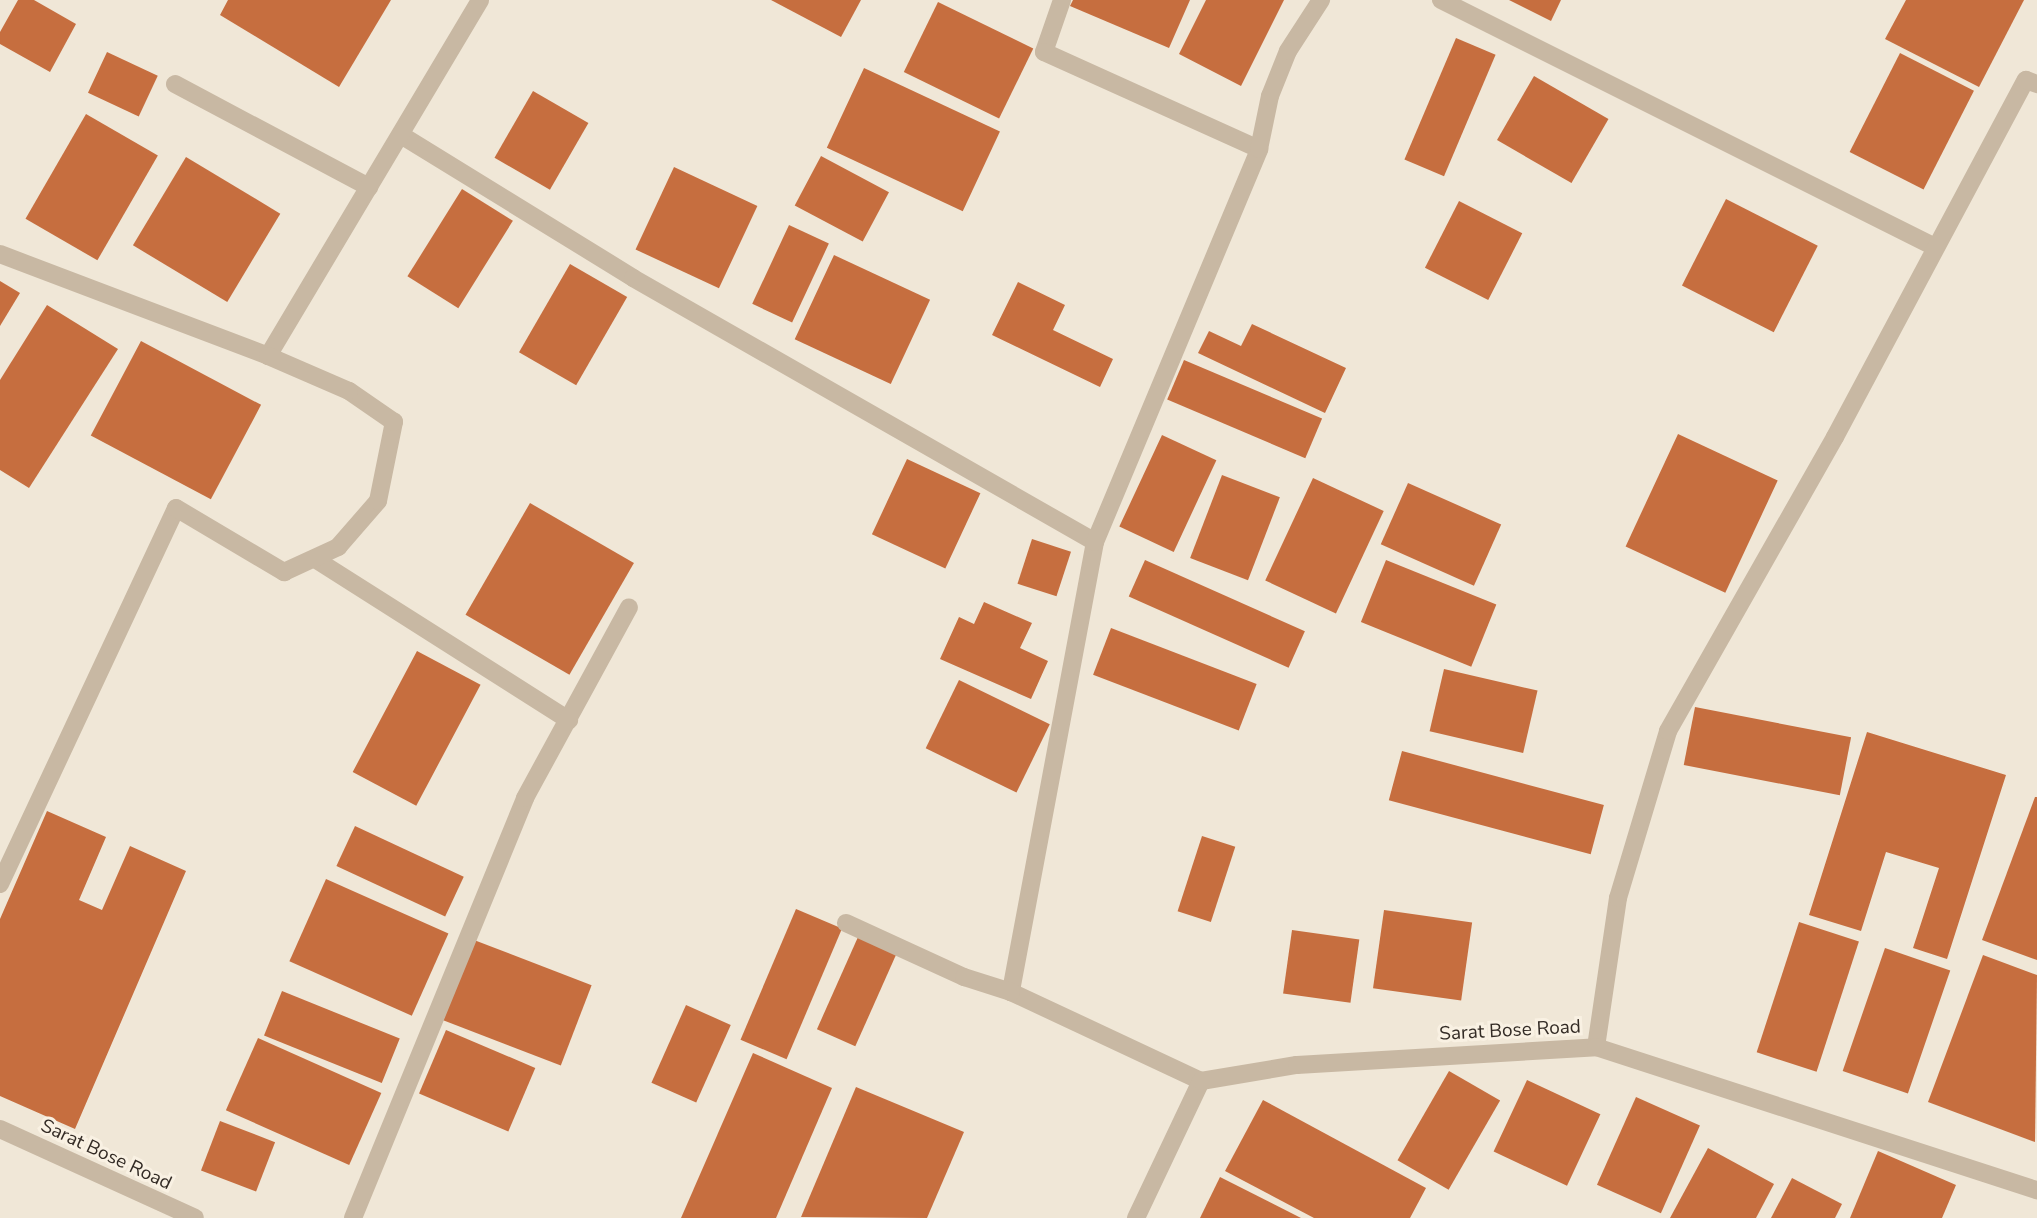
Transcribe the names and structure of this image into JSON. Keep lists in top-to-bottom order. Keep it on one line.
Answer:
{"streets":{"street":["Sarat Bose Road"]}}
